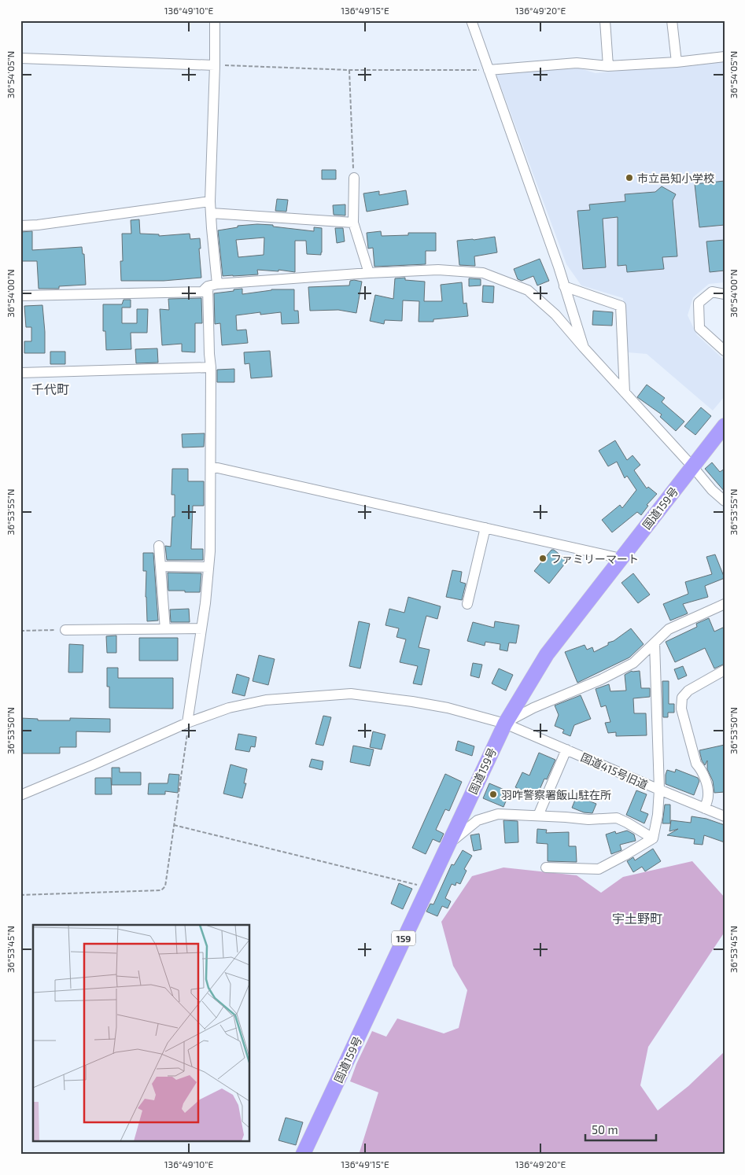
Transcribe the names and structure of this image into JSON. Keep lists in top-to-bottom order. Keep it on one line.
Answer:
{"streets":{"highway":["国道159号","159"],"street":["国道415号旧道"]},"crossings":[["国道159号","国道415号旧道"]],"districts":["千代町","宇土野町"],"places":["市立邑知小学校","ファミリーマート","羽咋警察署飯山駐在所"],"scale_bar":"50 m","coordinates":["136°49'10\"E","136°49'15\"E","136°49'20\"E","36°54'05\"N","36°54'00\"N","36°53'55\"N","36°53'50\"N","36°53'45\"N"]}
